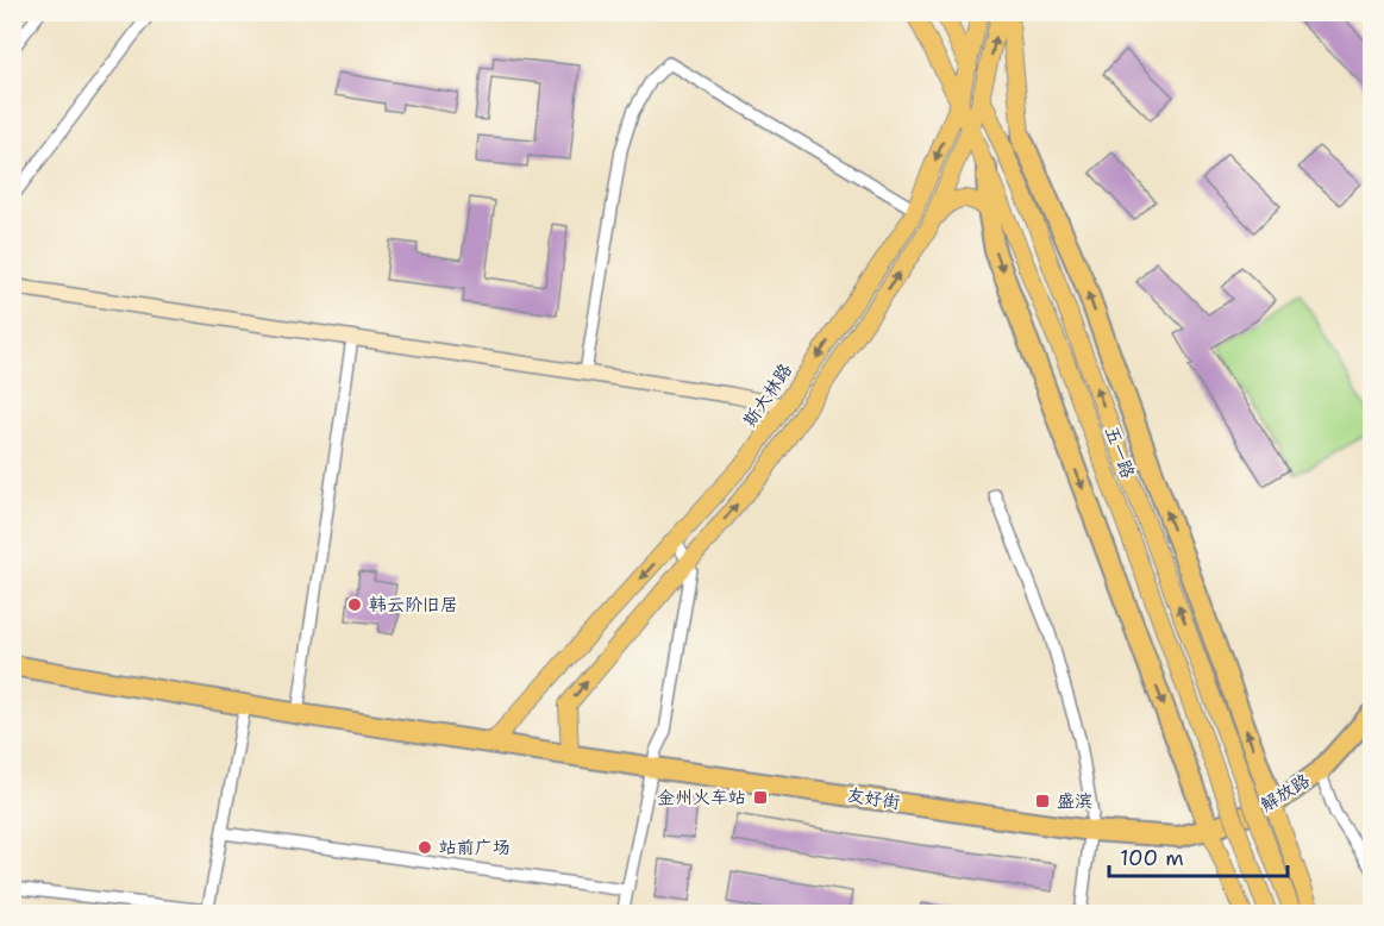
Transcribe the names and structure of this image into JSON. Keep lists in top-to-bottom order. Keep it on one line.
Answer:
{"streets":{"highway":["解放路","友好街"],"main road":["斯大林路","五一路"]},"crossings":[["斯大林路","五一路"],["斯大林路","友好街"],["解放路","友好街"]],"places":{"other":["韩云阶旧居","站前广场"],"transit":["金州火车站","盛滨"]},"scale_bar":"100 m"}
